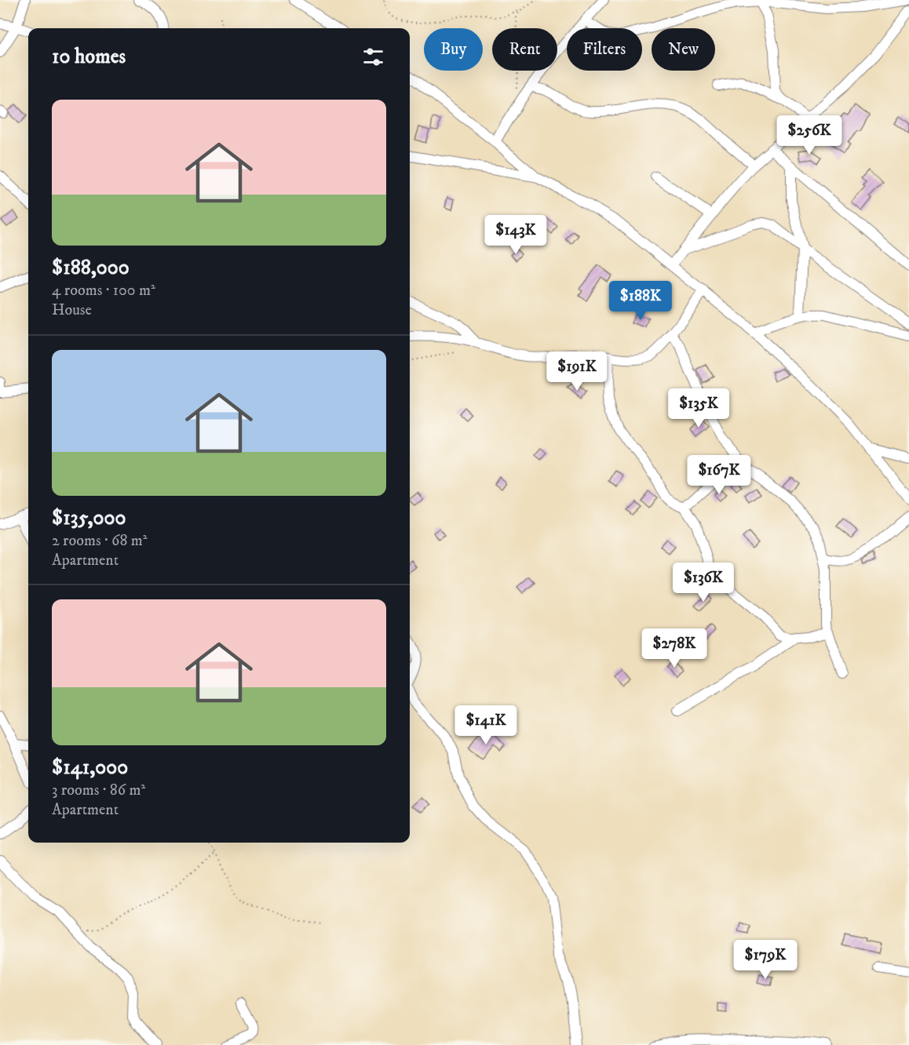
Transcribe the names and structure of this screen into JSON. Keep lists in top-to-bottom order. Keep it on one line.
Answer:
{"page":{"chip":["Buy","Rent","Filters","New"],"heading":"10 homes","list":[{"name":"$188,000","note":"4 rooms · 100 m² · House"},{"name":"$135,000","note":"2 rooms · 68 m² · Apartment"},{"name":"$141,000","note":"3 rooms · 86 m² · Apartment"}],"price":["$256K","$143K","$188K","$191K","$135K","$167K","$136K","$278K","$141K","$179K"]}}
